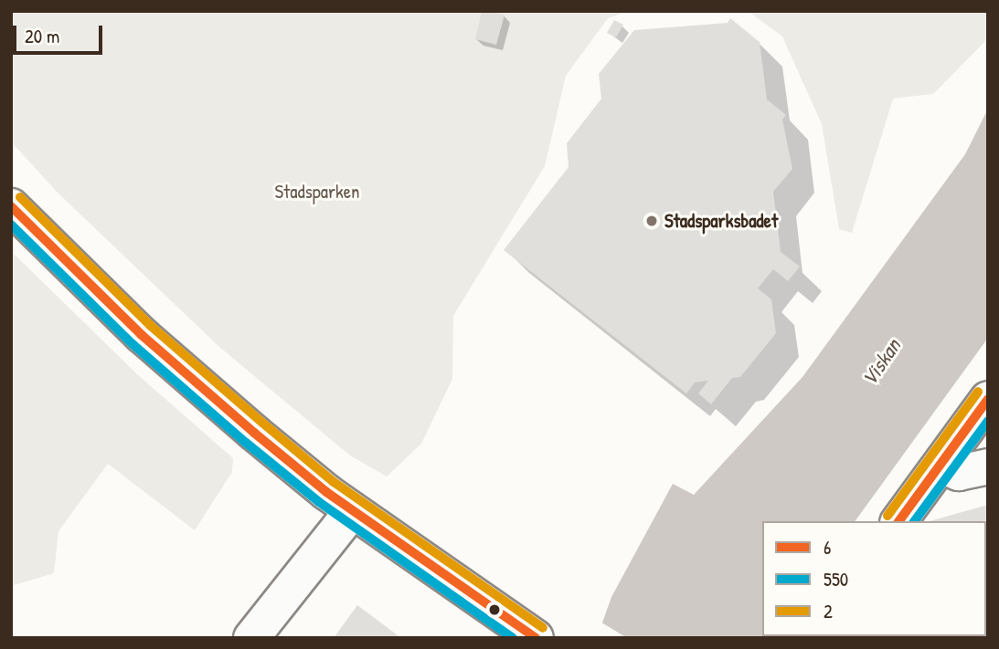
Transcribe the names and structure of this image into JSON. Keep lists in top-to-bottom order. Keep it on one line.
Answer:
{"water":["Viskan"],"parks":["Stadsparken"],"places":["Stadsparksbadet"],"lines":["transit line 2","transit line 6","transit line 550"],"legend":["6","550","2"],"scale_bar":"20 m"}
